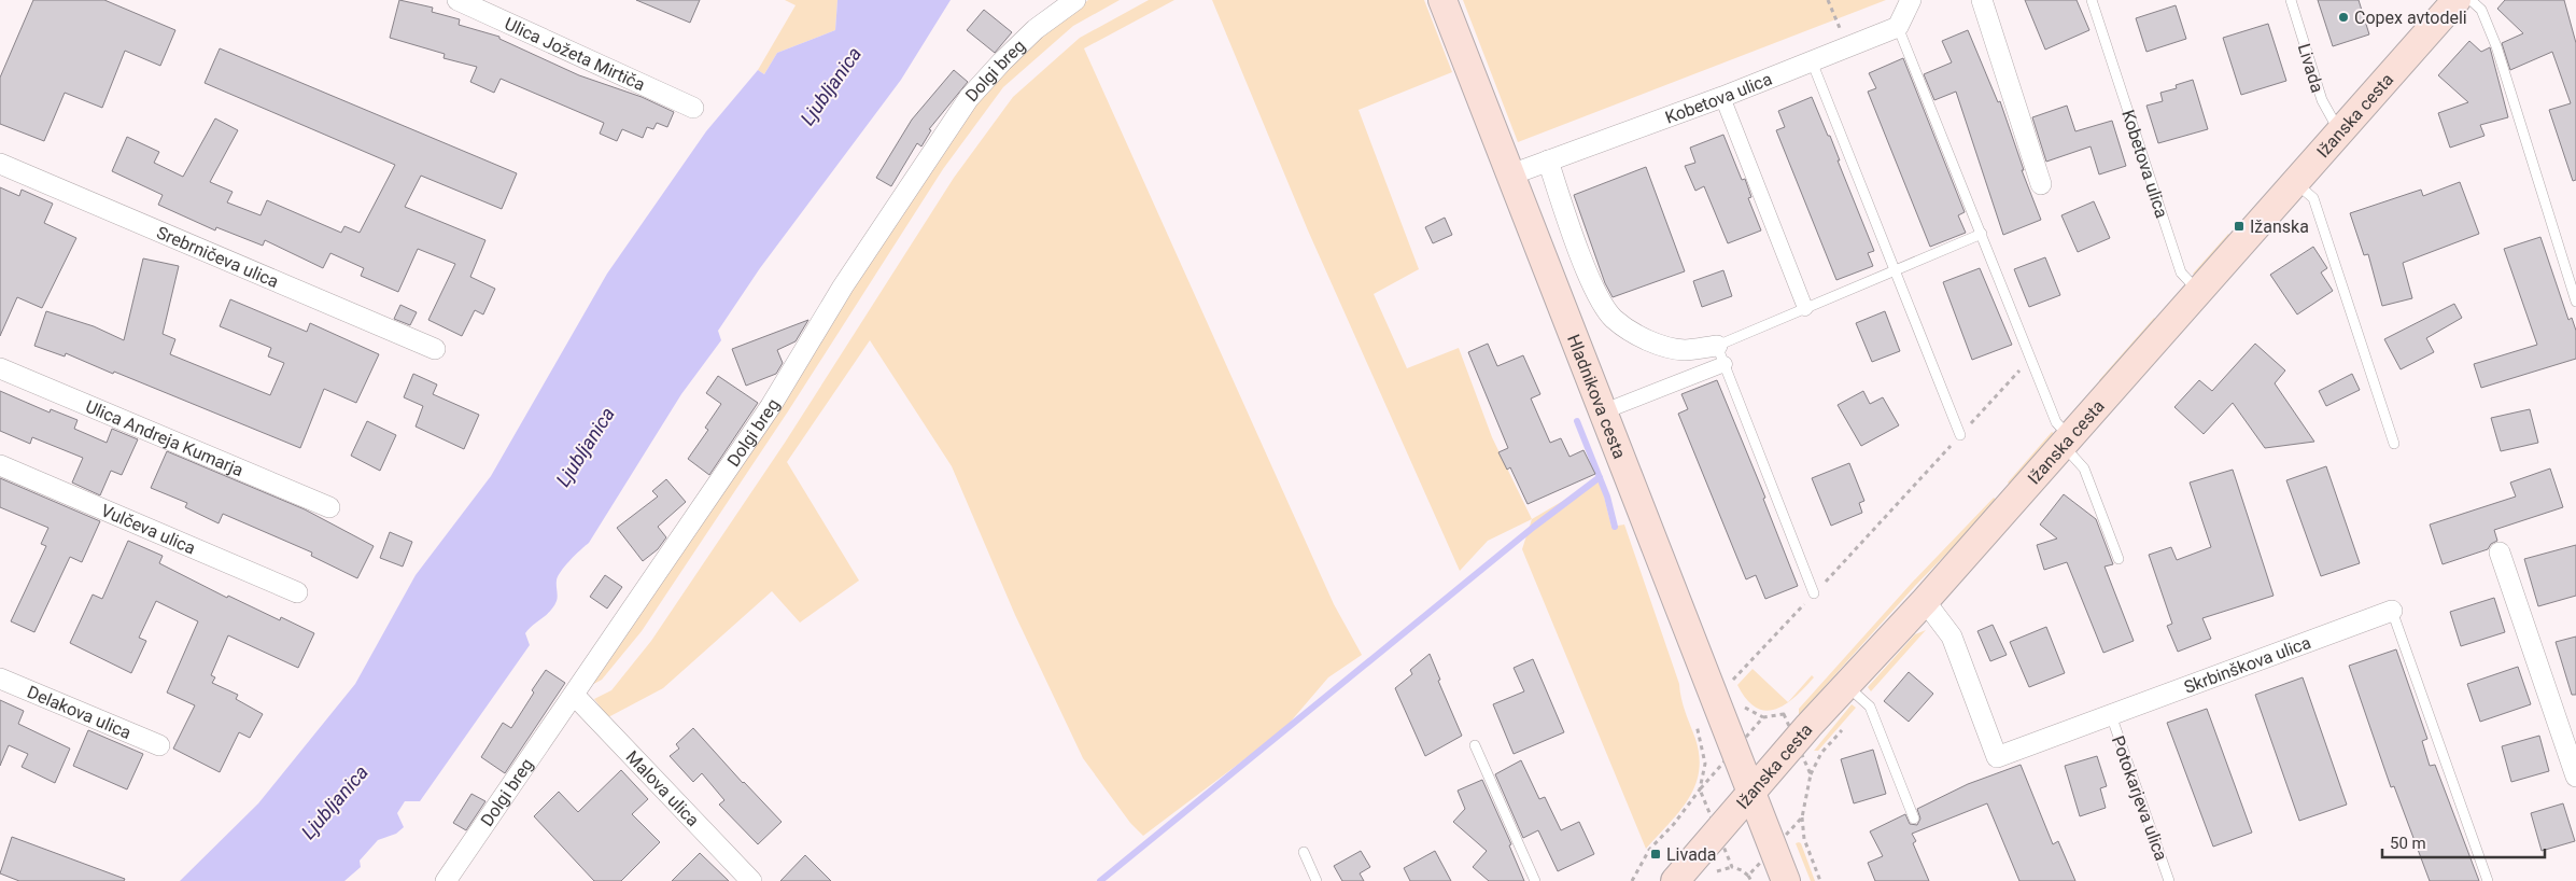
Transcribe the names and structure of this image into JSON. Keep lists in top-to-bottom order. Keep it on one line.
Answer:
{"streets":{"main road":["Ižanska cesta","Hladnikova cesta"],"street":["Ulica Jožeta Mirtiča","Dolgi breg","Kobetova ulica","Srebrničeva ulica","Ulica Andreja Kumarja","Vulčeva ulica","Skrbinškova ulica","Delakova ulica","Malova ulica"],"lane":["Livada","Potokarjeva ulica"]},"crossings":[["Livada","Ižanska cesta"],["Dolgi breg","Malova ulica"],["Kobetova ulica","Ižanska cesta"],["Kobetova ulica","Hladnikova cesta"],["Ižanska cesta","Hladnikova cesta"],["Ižanska cesta","Skrbinškova ulica"],["Skrbinškova ulica","Potokarjeva ulica"]],"water":["Ljubljanica"],"places":{"other":["Copex avtodeli"],"transit":["Ižanska","Livada"]},"scale_bar":"50 m"}
